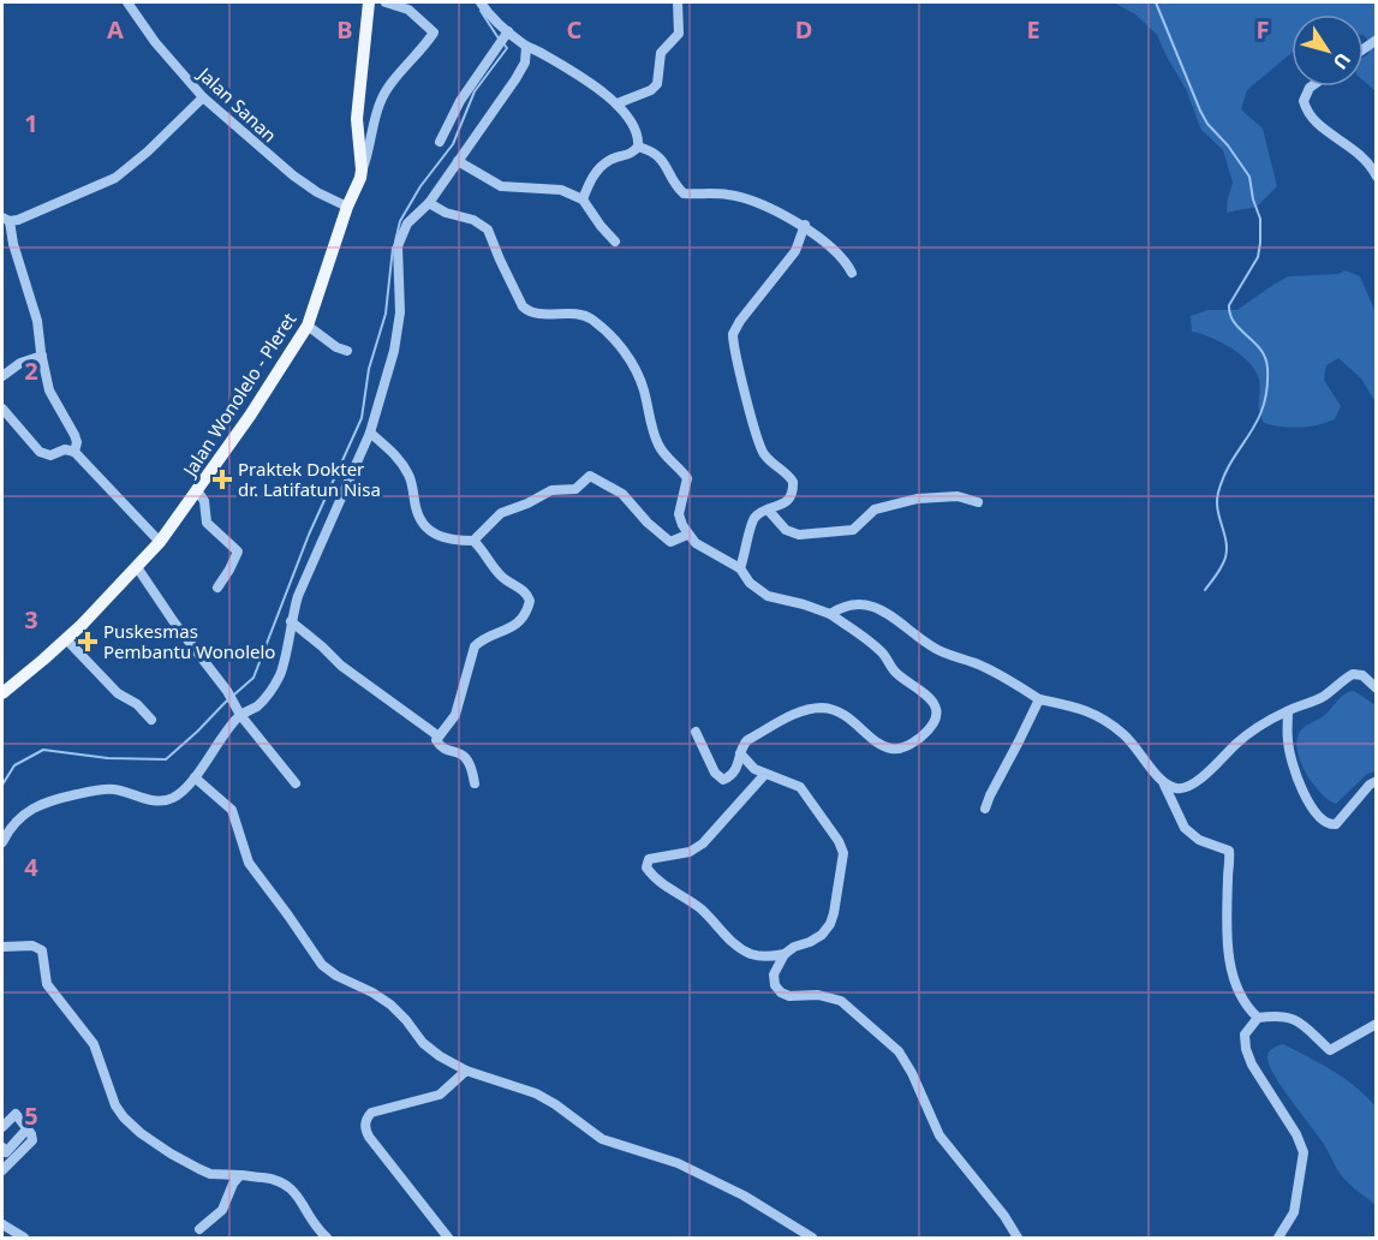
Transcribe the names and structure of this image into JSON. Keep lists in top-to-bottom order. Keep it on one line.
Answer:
{"streets":{"main road":["Jalan Wonolelo - Pleret"],"street":["Jalan Sanan"]},"crossings":[["Jalan Sanan","Jalan Wonolelo - Pleret"]],"places":{"health":["Praktek Dokter dr. Latifatun Nisa","Puskesmas Pembantu Wonolelo"]},"north":"bottom right","grid":{"columns":["A","B","C","D","E","F"],"rows":["1","2","3","4","5"]}}
